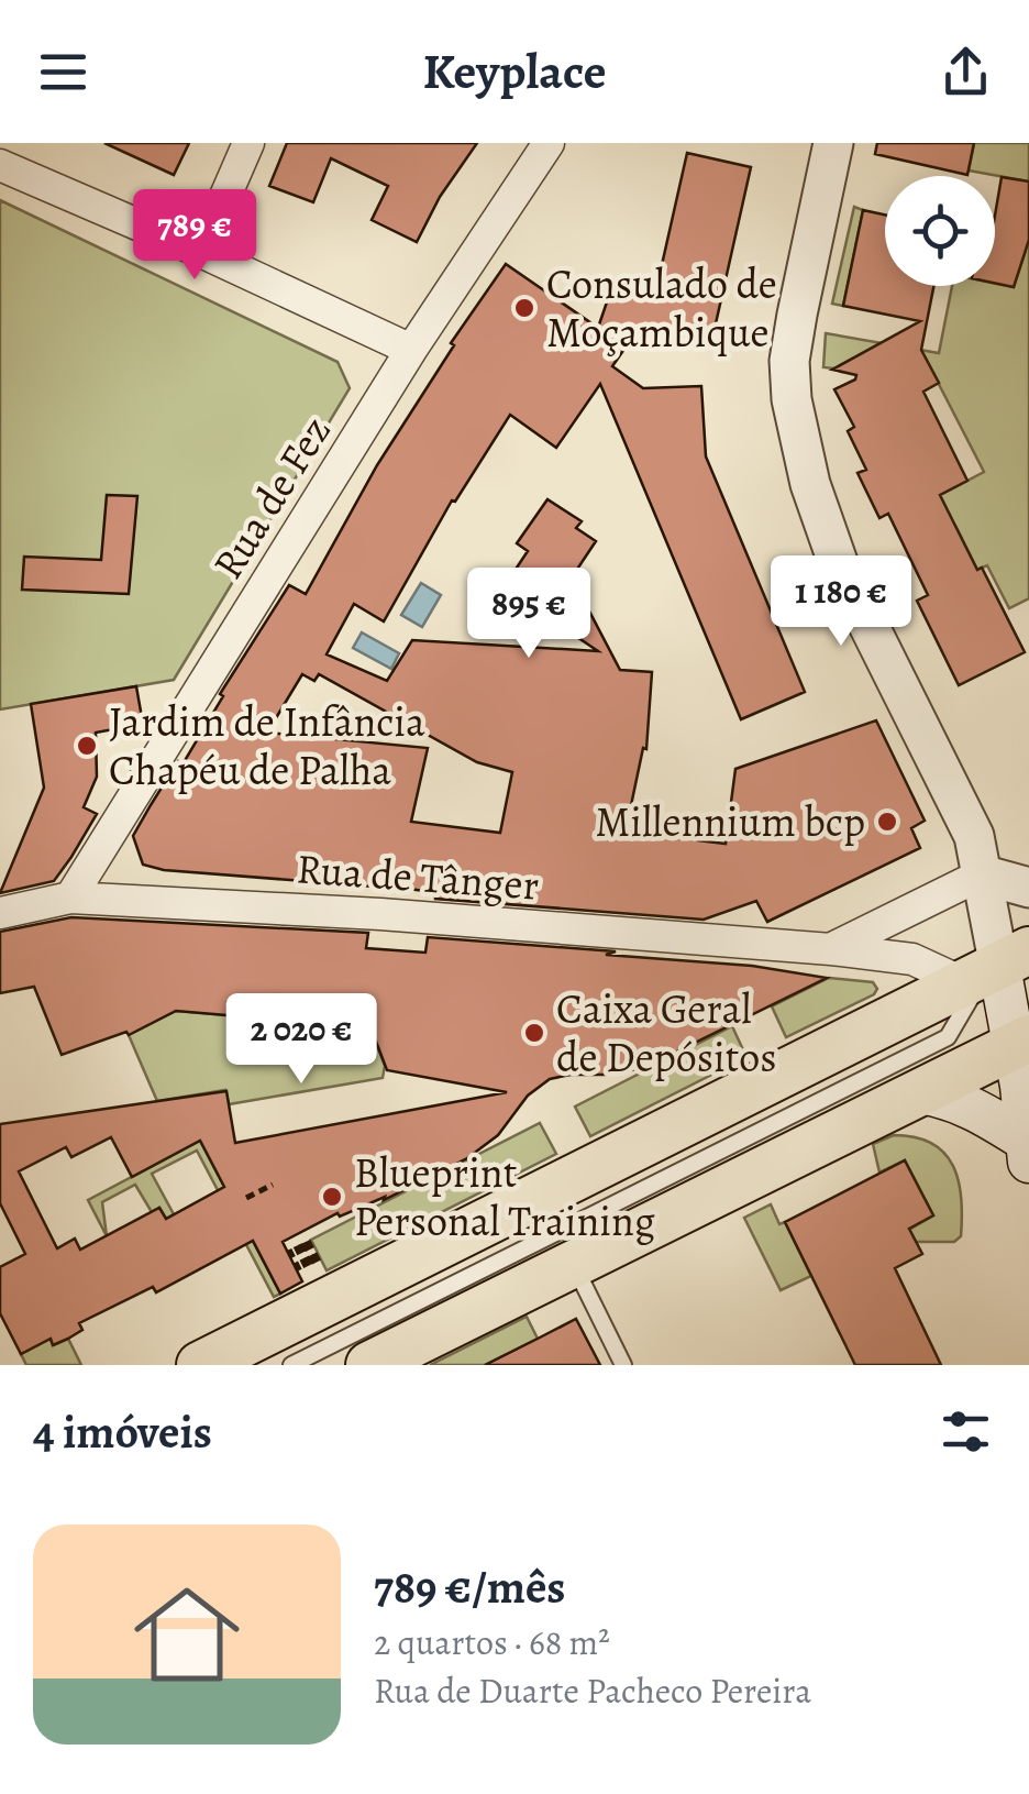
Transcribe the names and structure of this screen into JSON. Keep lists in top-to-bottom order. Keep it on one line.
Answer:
{"streets":{"street":["Rua de Fez","Rua de Tânger"]},"crossings":[["Rua de Fez","Rua de Tânger"]],"places":["Consulado de Moçambique","Jardim de Infância Chapéu de Palha","Millennium bcp","Caixa Geral de Depósitos","Blueprint Personal Training"],"page":{"header":"Keyplace","price":["789 €","1 180 €","895 €","2 020 €"],"heading":"4 imóveis","list":[{"name":"789 €/mês","note":"2 quartos · 68 m² · Rua de Duarte Pacheco Pereira"}]}}
